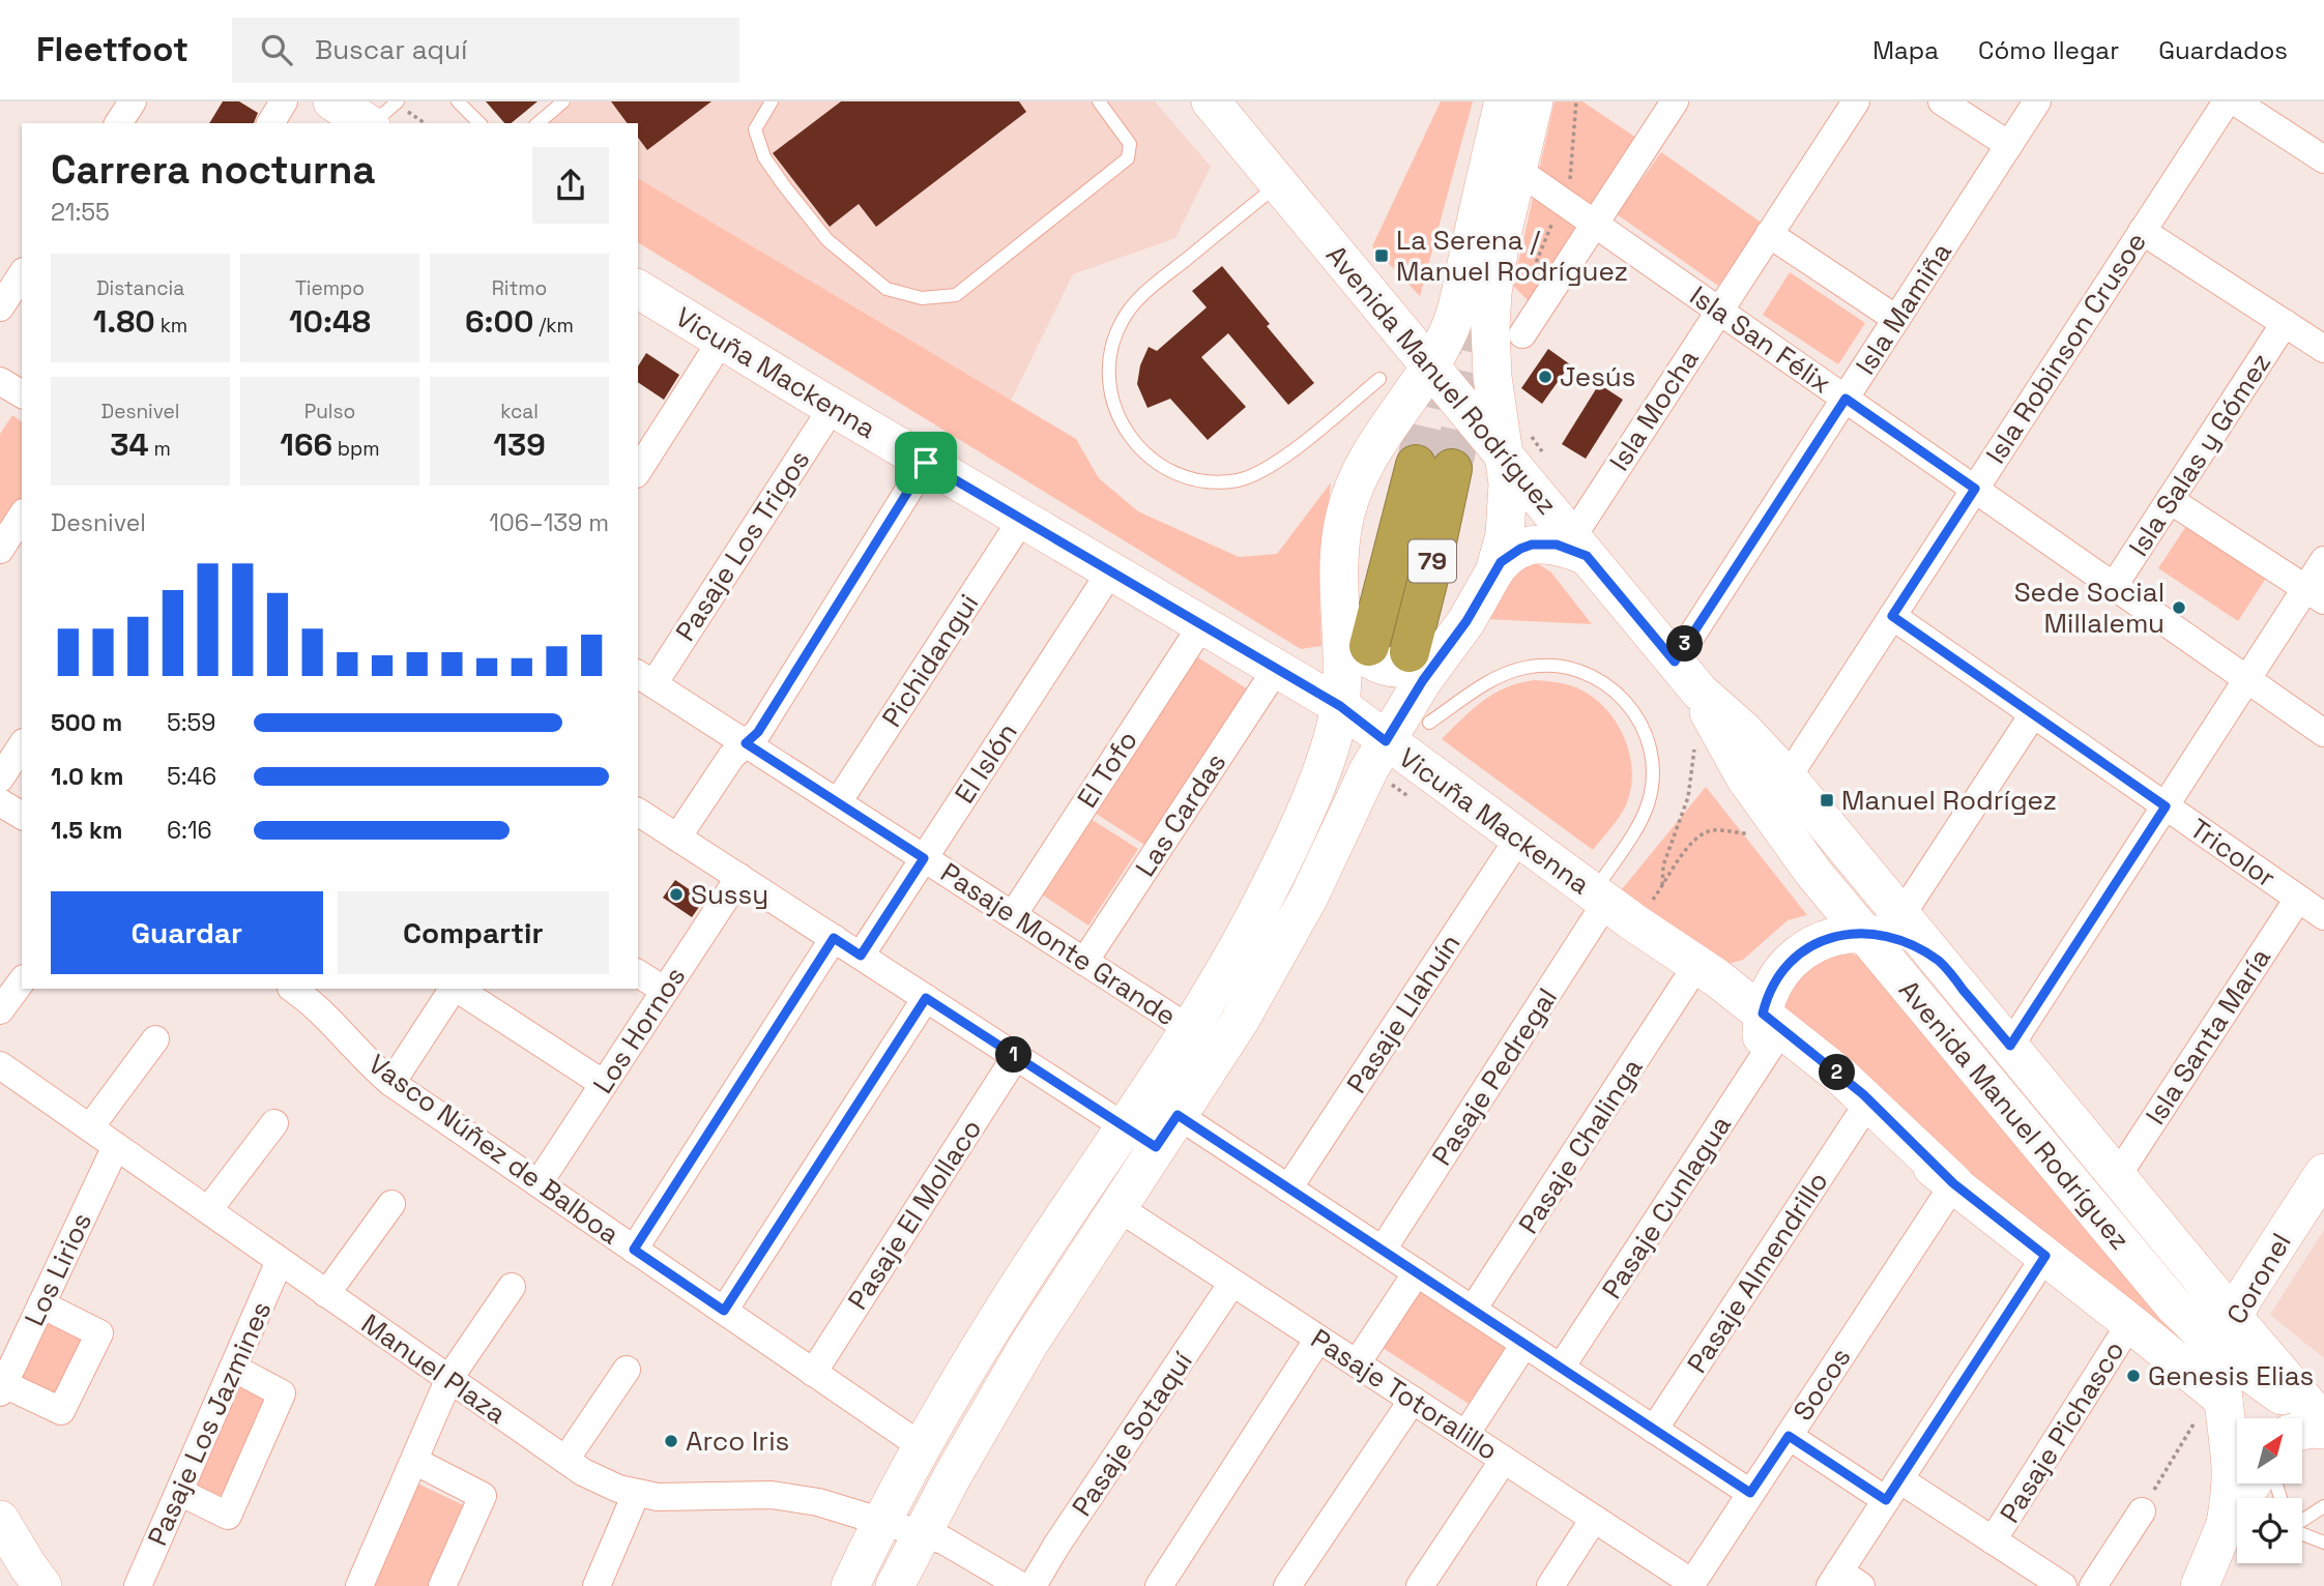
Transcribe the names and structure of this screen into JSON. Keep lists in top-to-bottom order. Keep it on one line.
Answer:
{"streets":{"highway":["79"],"main road":["Vicuña Mackenna","Avenida Manuel Rodríguez","Coronel"],"street":["Isla Mamiña","Isla San Félix","Isla Robinson Crusoe","Isla Mocha","Isla Salas y Gómez","Pasaje Los Trigos","Pichidangui","El Islón","El Tofo","Las Cardas","Tricolor","Pasaje Monte Grande","Pasaje Llahuín","Los Hornos","Isla Santa María","Pasaje Pedregal","Pasaje Chalinga","Vasco Núñez de Balboa","Pasaje Cunlagua","Pasaje El Mollaco","Los Lirios","Pasaje Almendrillo","Manuel Plaza","Socos","Pasaje Totoralillo","Pasaje Los Jazmines","Pasaje Pichasco","Pasaje Sotaquí"]},"crossings":[["Isla Mamiña","Isla San Félix"],["Isla Mamiña","Avenida Manuel Rodríguez"],["Isla San Félix","Isla Robinson Crusoe"],["Isla San Félix","Isla Mocha"],["Isla San Félix","Isla Salas y Gómez"],["Isla Robinson Crusoe","Avenida Manuel Rodríguez"],["Isla Robinson Crusoe","Tricolor"],["Vicuña Mackenna","Pasaje Los Trigos"],["Vicuña Mackenna","Pichidangui"],["Vicuña Mackenna","El Islón"],["Vicuña Mackenna","El Tofo"],["Vicuña Mackenna","Las Cardas"],["Vicuña Mackenna","Pasaje Llahuín"],["Vicuña Mackenna","Pasaje Pedregal"],["Vicuña Mackenna","Pasaje Chalinga"],["Vicuña Mackenna","Pasaje Cunlagua"],["Vicuña Mackenna","Pasaje Almendrillo"],["Vicuña Mackenna","Coronel"],["Vicuña Mackenna","Socos"],["Vicuña Mackenna","Pasaje Pichasco"],["Avenida Manuel Rodríguez","Isla Mocha"],["Avenida Manuel Rodríguez","Isla Santa María"],["Avenida Manuel Rodríguez","Coronel"],["Pasaje Los Trigos","Pasaje Monte Grande"],["Pichidangui","Pasaje Monte Grande"],["El Islón","Pasaje Monte Grande"],["El Tofo","Pasaje Monte Grande"],["Las Cardas","Pasaje Monte Grande"],["Tricolor","Isla Santa María"],["Los Hornos","Vasco Núñez de Balboa"],["Vasco Núñez de Balboa","Pasaje El Mollaco"],["Los Lirios","Manuel Plaza"],["Manuel Plaza","Pasaje Los Jazmines"],["Socos","Pasaje Totoralillo"],["Pasaje Totoralillo","Pasaje Sotaquí"]],"places":{"transit":["La Serena / Manuel Rodríguez","Manuel Rodrígez"],"other":["Jesús","Sede Social Millalemu","Sussy","Genesis Elias","Arco Iris"]},"north":"top right","page":{"header":"Fleetfoot","search":"Buscar aquí","nav":["Mapa","Cómo llegar","Guardados"],"heading":["Carrera nocturna","21:55"],"stats":[["Distancia","1.80 km"],["Tiempo","10:48"],["Ritmo","6:00 /km"],["Desnivel","34 m"],["Pulso","166 bpm"],["kcal","139"]],"chart":["Desnivel","106–139 m"],"pins":["3","1","2"],"list":[{"name":"500 m","note":"5:59"},{"name":"1.0 km","note":"5:46"},{"name":"1.5 km","note":"6:16"}],"buttons":["Guardar","Compartir"]}}
